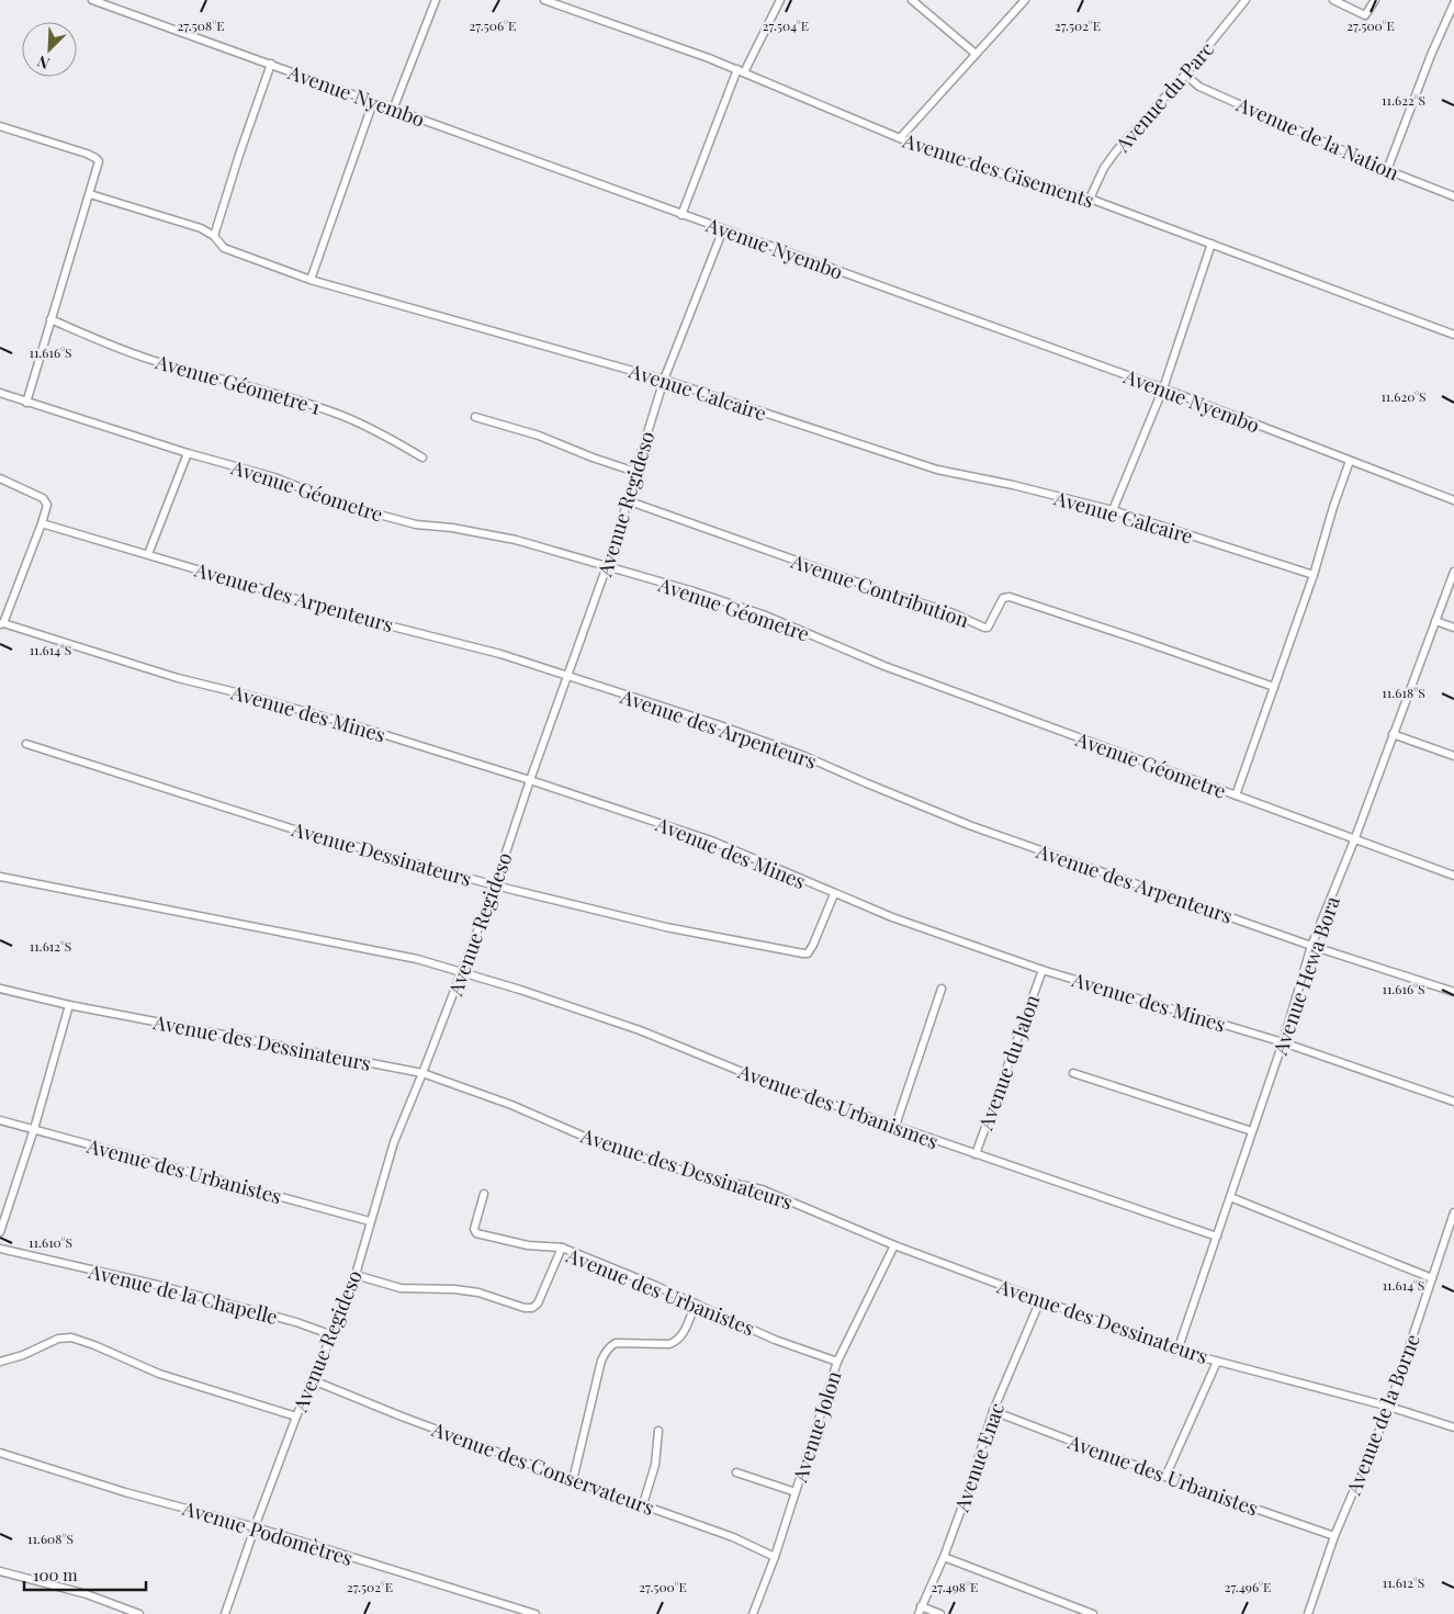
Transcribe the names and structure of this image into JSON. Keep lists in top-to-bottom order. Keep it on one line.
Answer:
{"streets":{"street":["Avenue Nyembo","Avenue du Parc","Avenue de la Nation","Avenue des Gisements","Avenue Géometre 1","Avenue Calcaire","Avenue Géometre","Avenue Regideso","Avenue Contribution","Avenue des Arpenteurs","Avenue des Mines","Avenue Dessinateurs","Avenue Hewa Bora","Avenue des Dessinateurs","Avenue du Jalon","Avenue des Urbanismes","Avenue des Urbanistes","Avenue de la Chapelle","Avenue de la Borne","Avenue Jolon","Avenue Enac","Avenue des Conservateurs","Avenue Podomètres"]},"crossings":[["Avenue Nyembo","Avenue Regideso"],["Avenue du Parc","Avenue de la Nation"],["Avenue du Parc","Avenue des Gisements"],["Avenue Calcaire","Avenue Regideso"],["Avenue Géometre","Avenue Regideso"],["Avenue Géometre","Avenue Hewa Bora"],["Avenue Regideso","Avenue Contribution"],["Avenue Regideso","Avenue des Arpenteurs"],["Avenue Regideso","Avenue des Mines"],["Avenue Regideso","Avenue Dessinateurs"],["Avenue Regideso","Avenue des Dessinateurs"],["Avenue Regideso","Avenue des Urbanismes"],["Avenue Regideso","Avenue des Urbanistes"],["Avenue Regideso","Avenue de la Chapelle"],["Avenue Regideso","Avenue des Conservateurs"],["Avenue Regideso","Avenue Podomètres"],["Avenue des Arpenteurs","Avenue Hewa Bora"],["Avenue des Mines","Avenue Dessinateurs"],["Avenue des Mines","Avenue Hewa Bora"],["Avenue des Mines","Avenue du Jalon"],["Avenue Hewa Bora","Avenue des Dessinateurs"],["Avenue Hewa Bora","Avenue des Urbanismes"],["Avenue des Dessinateurs","Avenue de la Borne"],["Avenue des Dessinateurs","Avenue Jolon"],["Avenue des Dessinateurs","Avenue Enac"],["Avenue du Jalon","Avenue des Urbanismes"],["Avenue des Urbanistes","Avenue de la Borne"],["Avenue des Urbanistes","Avenue Jolon"],["Avenue des Urbanistes","Avenue Enac"],["Avenue Jolon","Avenue des Conservateurs"]],"scale_bar":"100 m","north":"bottom left","coordinates":["27.508°E","27.506°E","27.504°E","27.502°E","27.500°E","11.622°S","11.616°S","11.620°S","11.614°S","11.618°S","11.612°S","11.610°S","11.608°S","27.498°E","27.496°E"]}
